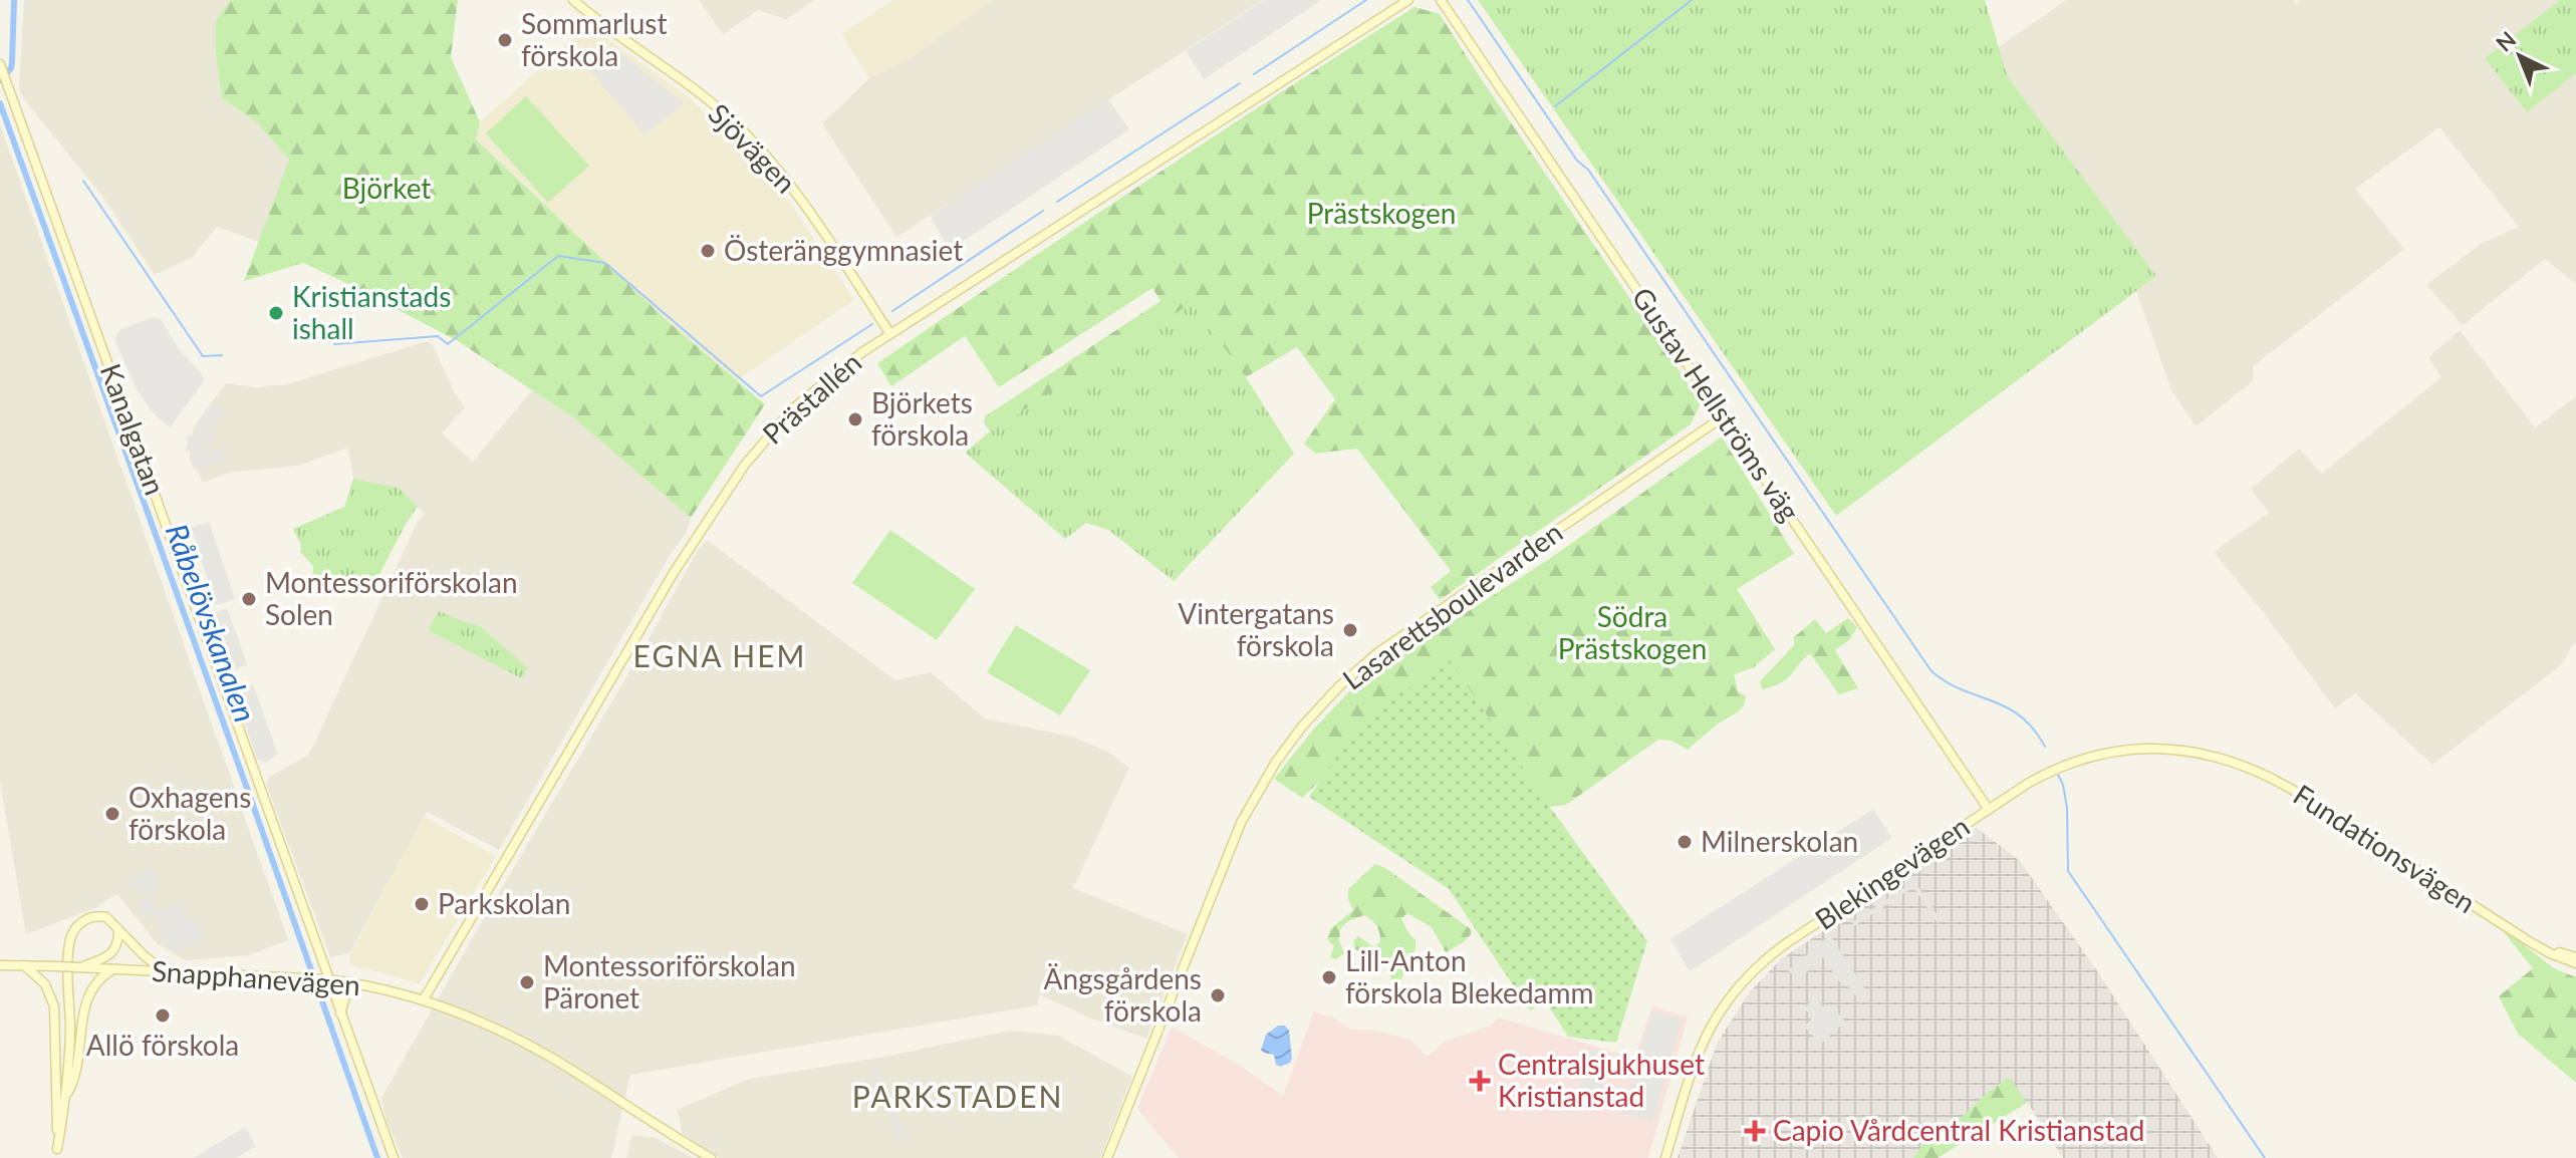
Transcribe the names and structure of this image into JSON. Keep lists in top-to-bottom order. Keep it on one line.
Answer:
{"streets":{"street":["Sjövägen","Prästallén","Gustav Hellströms väg","Kanalgatan","Lasarettsboulevarden","Fundationsvägen","Blekingevägen","Snapphanevägen"]},"crossings":[["Sjövägen","Prästallén"],["Prästallén","Snapphanevägen"],["Gustav Hellströms väg","Lasarettsboulevarden"],["Gustav Hellströms väg","Blekingevägen"],["Kanalgatan","Snapphanevägen"],["Fundationsvägen","Blekingevägen"]],"districts":["EGNA HEM","PARKSTADEN"],"water":["Råbelövskanalen"],"parks":["Björket","Prästskogen","Södra Prästskogen"],"places":{"other":["Sommarlust förskola","Österänggymnasiet","Kristianstads ishall","Björkets förskola","Montessoriförskolan Solen","Vintergatans förskola","Oxhagens förskola","Milnerskolan","Parkskolan","Lill-Anton förskola Blekedamm","Montessoriförskolan Päronet","Ängsgårdens förskola","Allö förskola"],"health":["Centralsjukhuset Kristianstad","Capio Vårdcentral Kristianstad"]},"north":"top left"}
